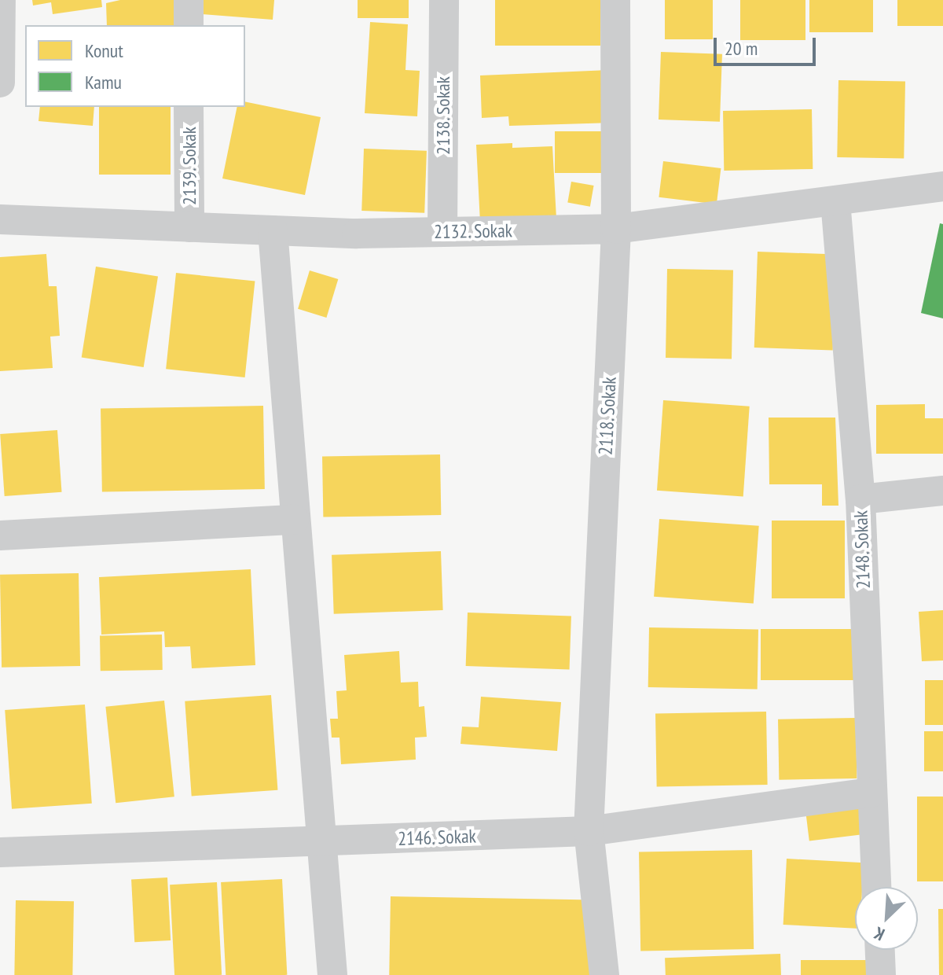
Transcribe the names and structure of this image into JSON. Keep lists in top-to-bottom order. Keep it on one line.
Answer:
{"streets":{"street":["2138. Sokak","2139. Sokak","2132. Sokak","2118. Sokak","2148. Sokak","2146. Sokak"]},"crossings":[["2138. Sokak","2132. Sokak"],["2139. Sokak","2132. Sokak"],["2132. Sokak","2118. Sokak"],["2132. Sokak","2148. Sokak"],["2118. Sokak","2146. Sokak"],["2148. Sokak","2146. Sokak"]],"legend":["Konut","Kamu"],"scale_bar":"20 m","north":"bottom left"}
